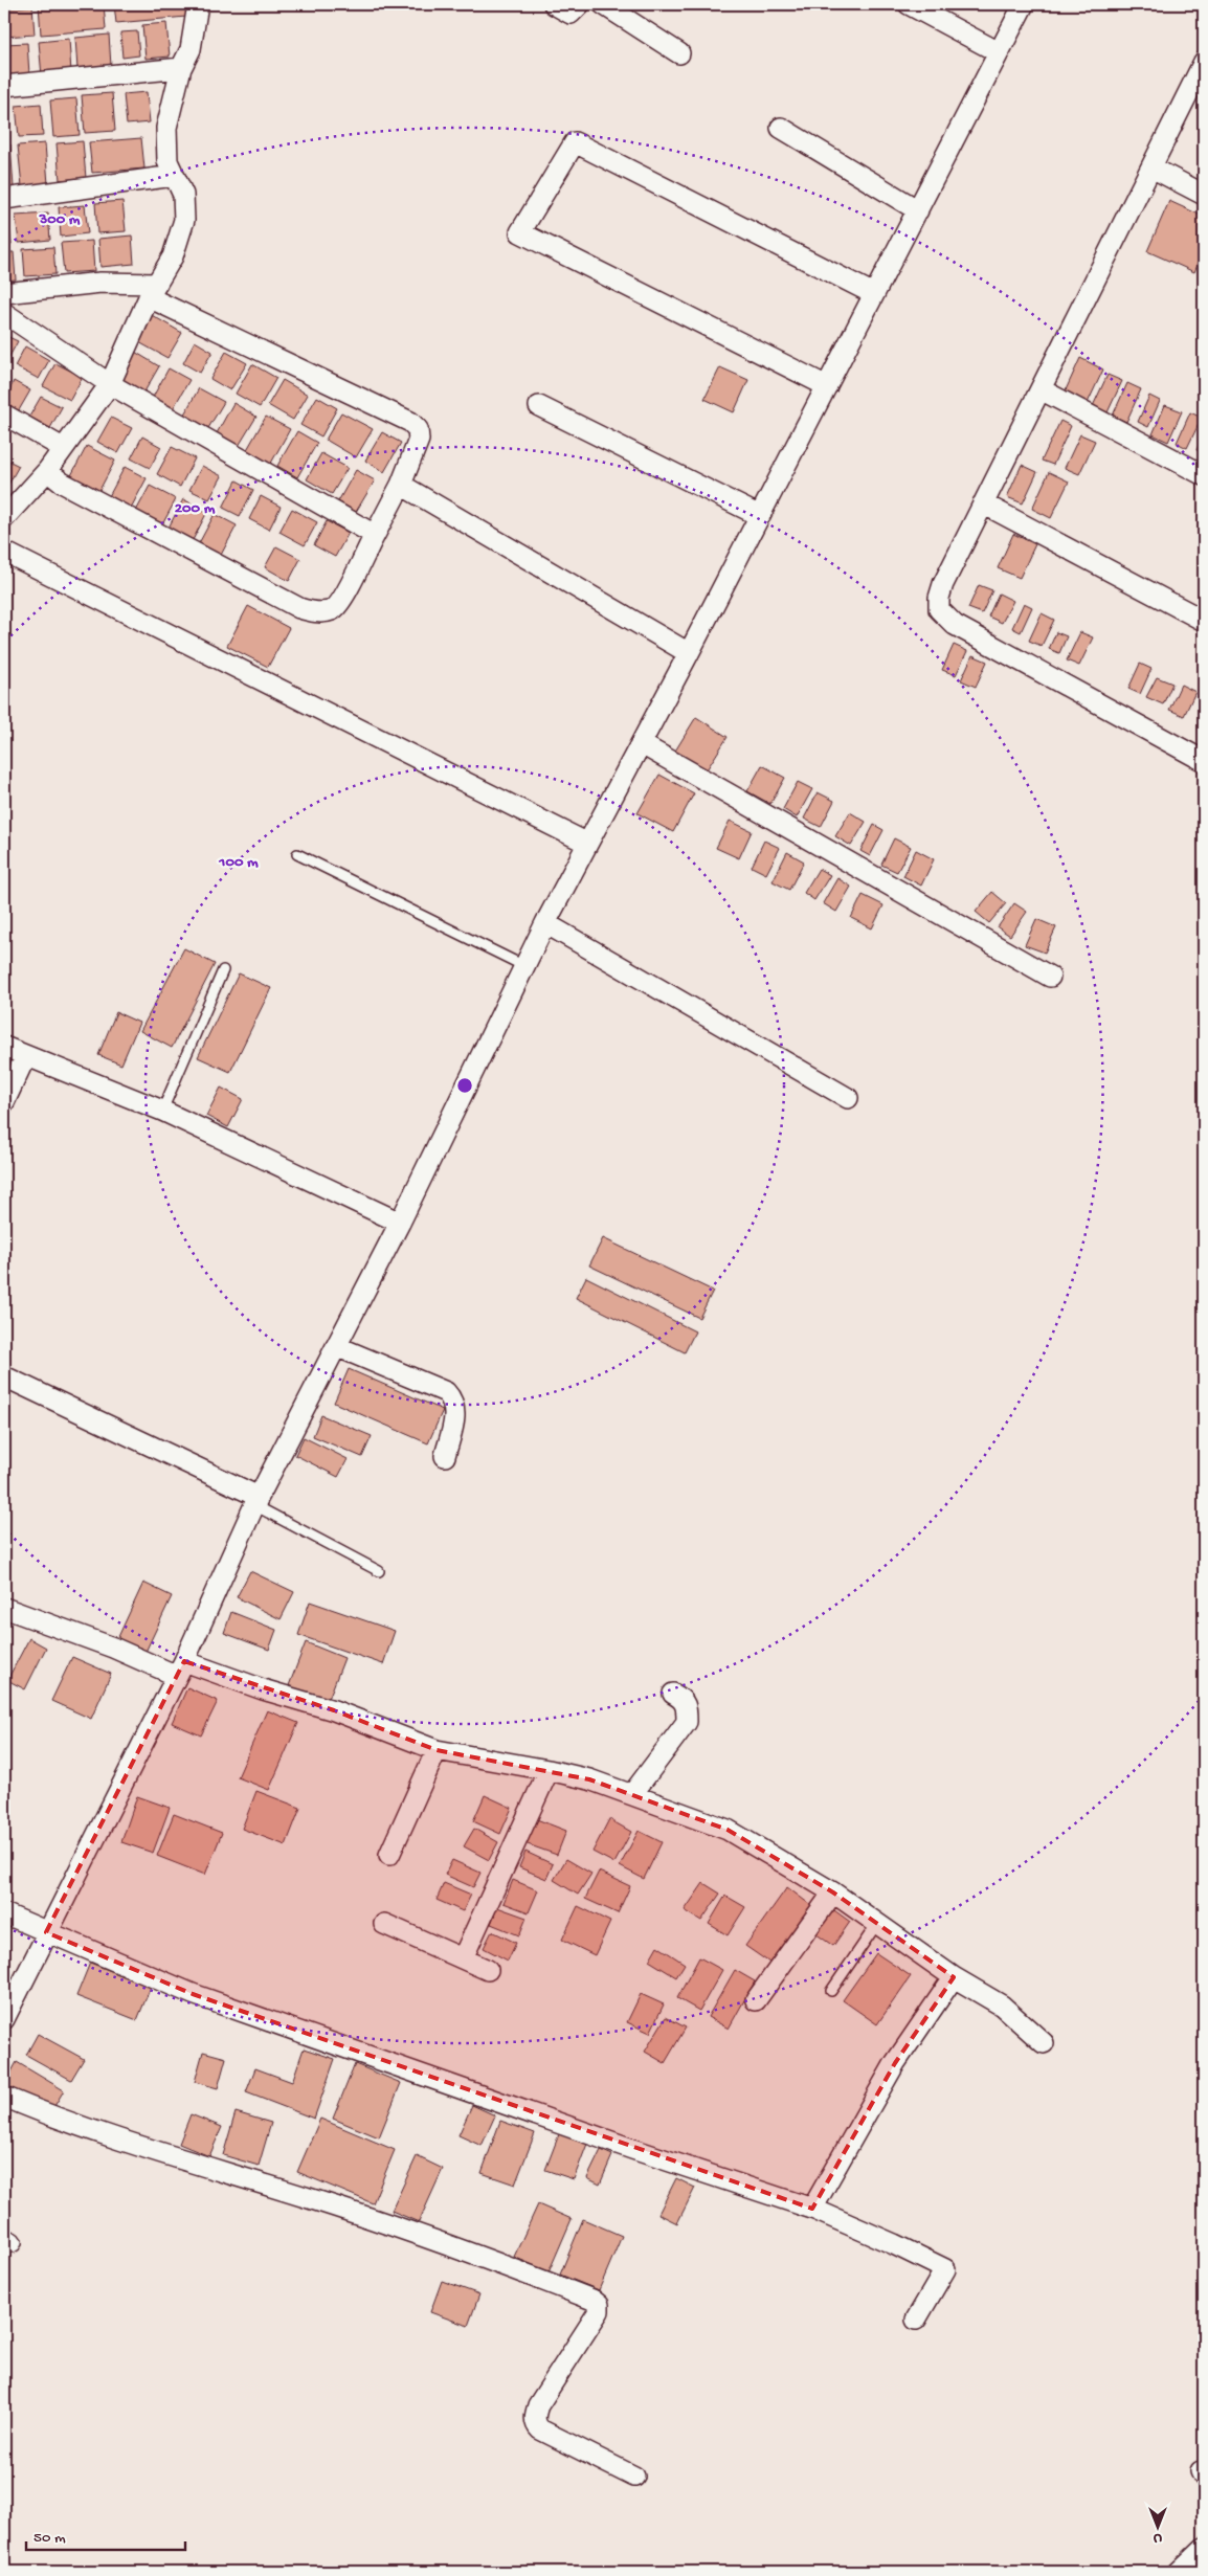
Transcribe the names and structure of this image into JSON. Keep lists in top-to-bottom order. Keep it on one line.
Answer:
{"scale_bar":"50 m","north":"bottom","rings":["300 m","200 m","100 m"]}
